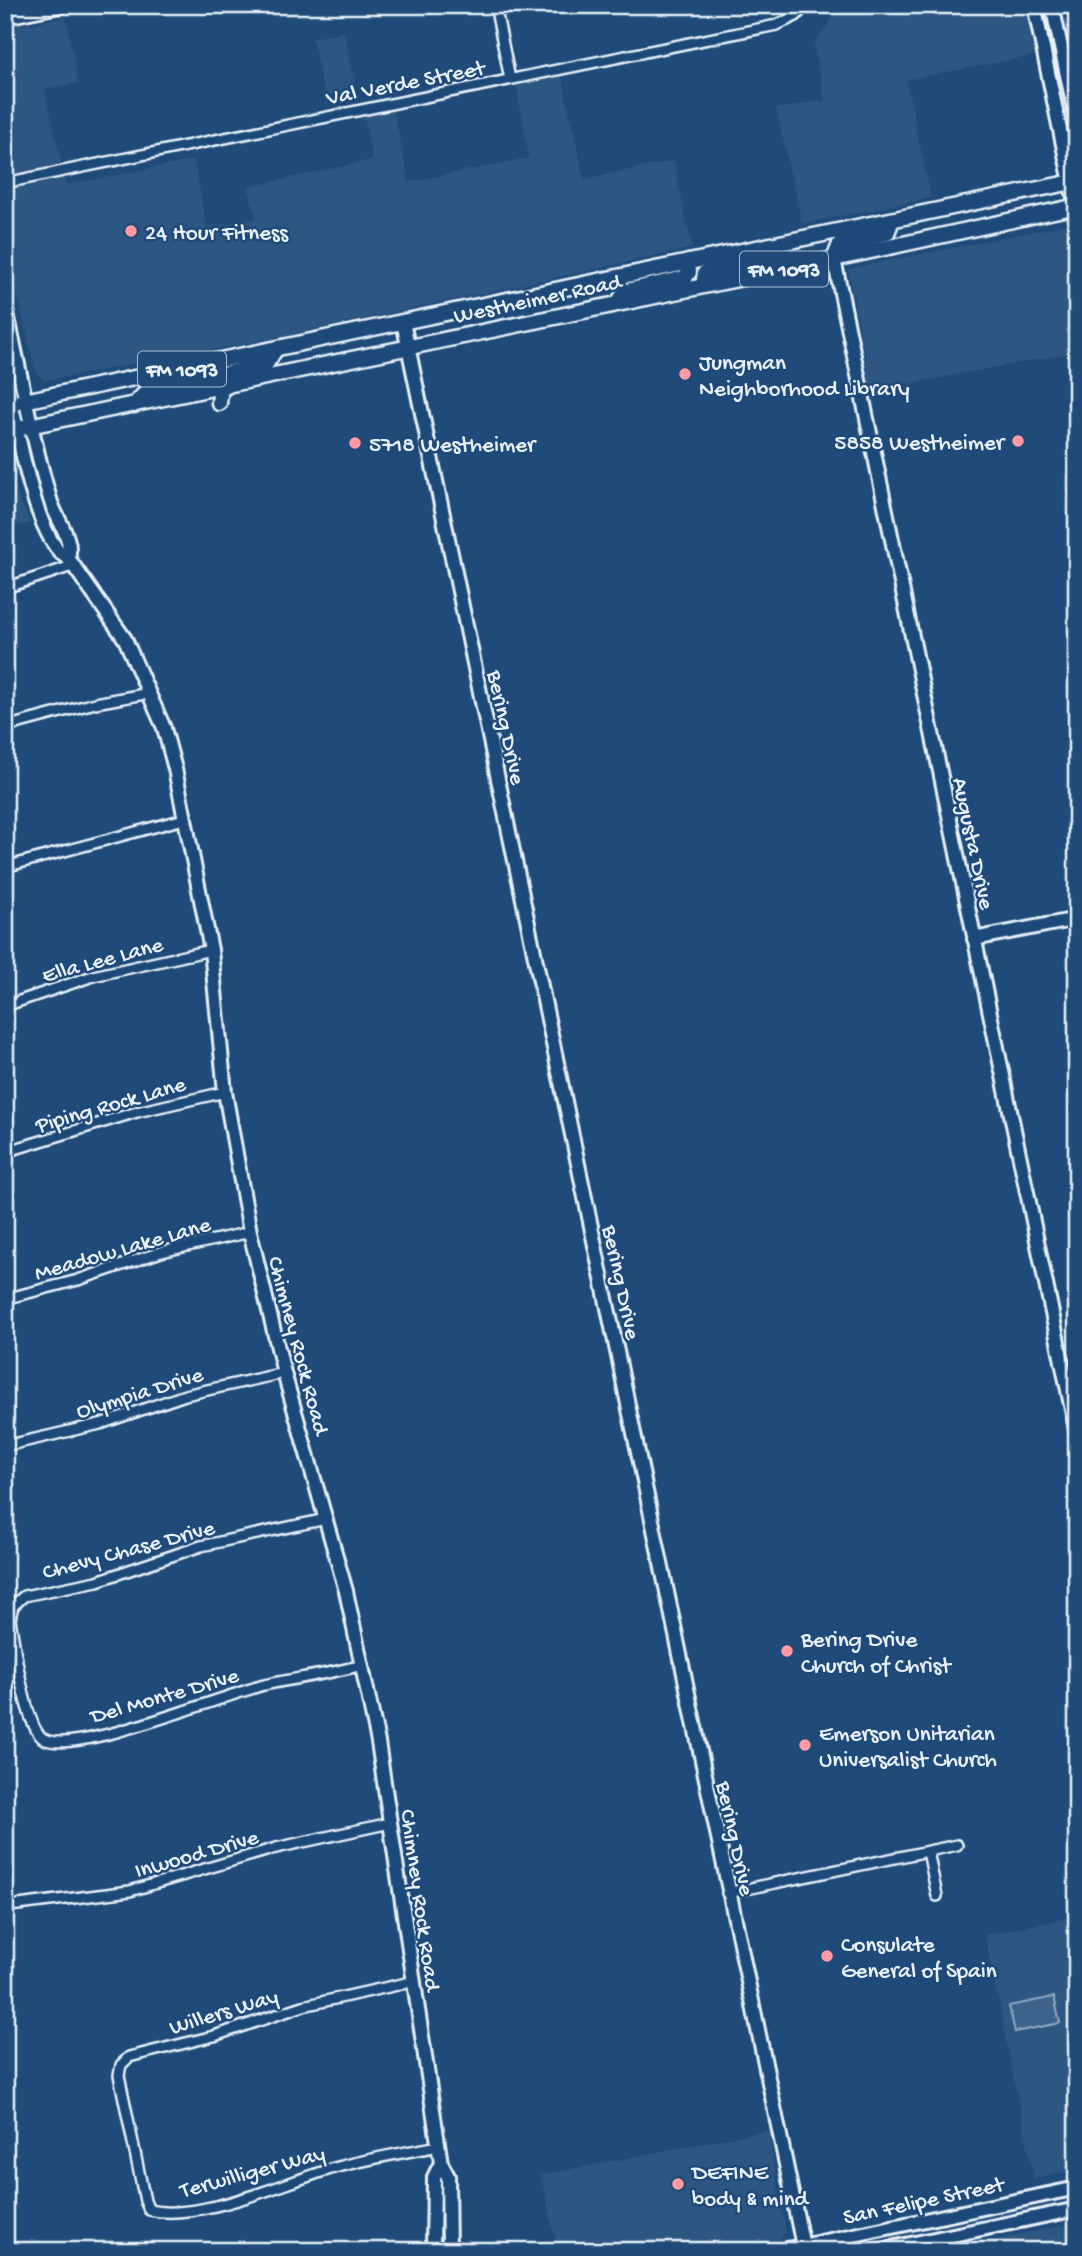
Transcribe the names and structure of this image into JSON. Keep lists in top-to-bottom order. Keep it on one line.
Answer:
{"streets":{"main road":["FM 1093","Westheimer Road"],"street":["Val Verde Street","Bering Drive","Augusta Drive","Ella Lee Lane","Piping Rock Lane","Meadow Lake Lane","Chimney Rock Road","Olympia Drive","Chevy Chase Drive","Del Monte Drive","Inwood Drive","Willers Way","Terwilliger Way","San Felipe Street"]},"crossings":[["Westheimer Road","Bering Drive"],["Westheimer Road","Augusta Drive"],["Westheimer Road","Chimney Rock Road"],["Bering Drive","San Felipe Street"],["Ella Lee Lane","Chimney Rock Road"],["Piping Rock Lane","Chimney Rock Road"],["Meadow Lake Lane","Chimney Rock Road"],["Chimney Rock Road","Olympia Drive"],["Chimney Rock Road","Chevy Chase Drive"],["Chimney Rock Road","Del Monte Drive"],["Chimney Rock Road","Inwood Drive"],["Chimney Rock Road","Willers Way"],["Chimney Rock Road","Terwilliger Way"],["Chevy Chase Drive","Del Monte Drive"],["Willers Way","Terwilliger Way"]],"places":["24 Hour Fitness","Jungman Neighborhood Library","5858 Westheimer","5718 Westheimer","Bering Drive Church of Christ","Emerson Unitarian Universalist Church","Consulate General of Spain","DEFINE body & mind"]}
